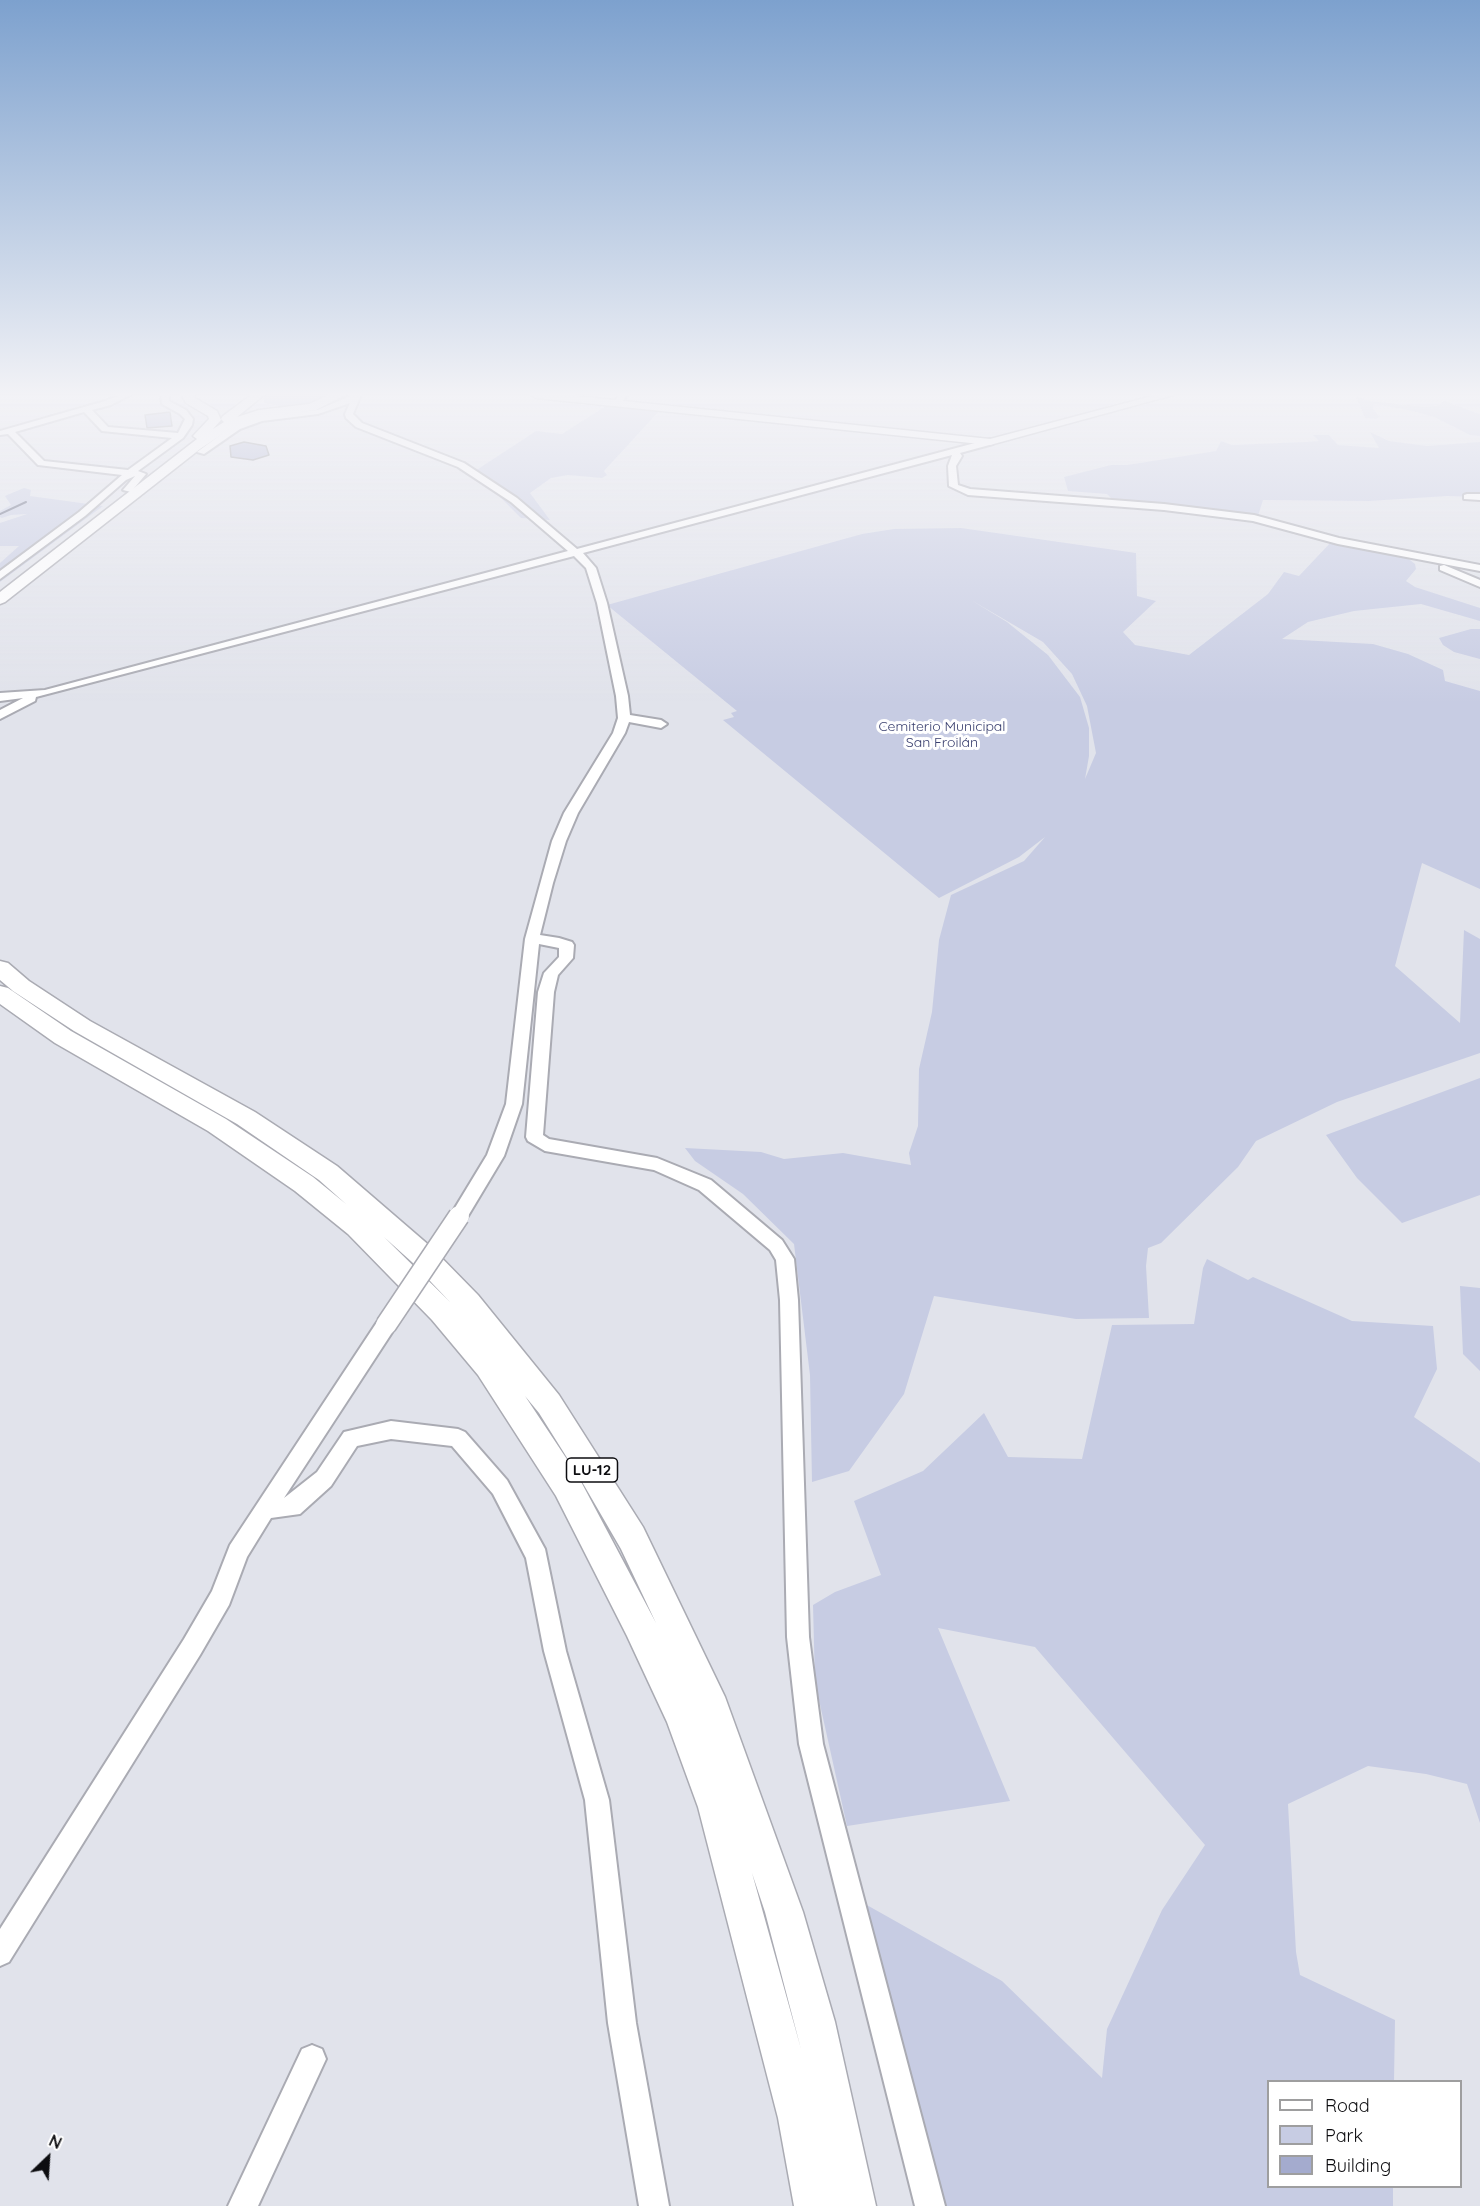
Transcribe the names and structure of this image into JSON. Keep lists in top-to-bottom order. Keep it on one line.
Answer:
{"streets":{"highway":["LU-12"]},"parks":["Cemiterio Municipal San Froilán"],"legend":["Road","Park","Building"],"north":"top right"}
